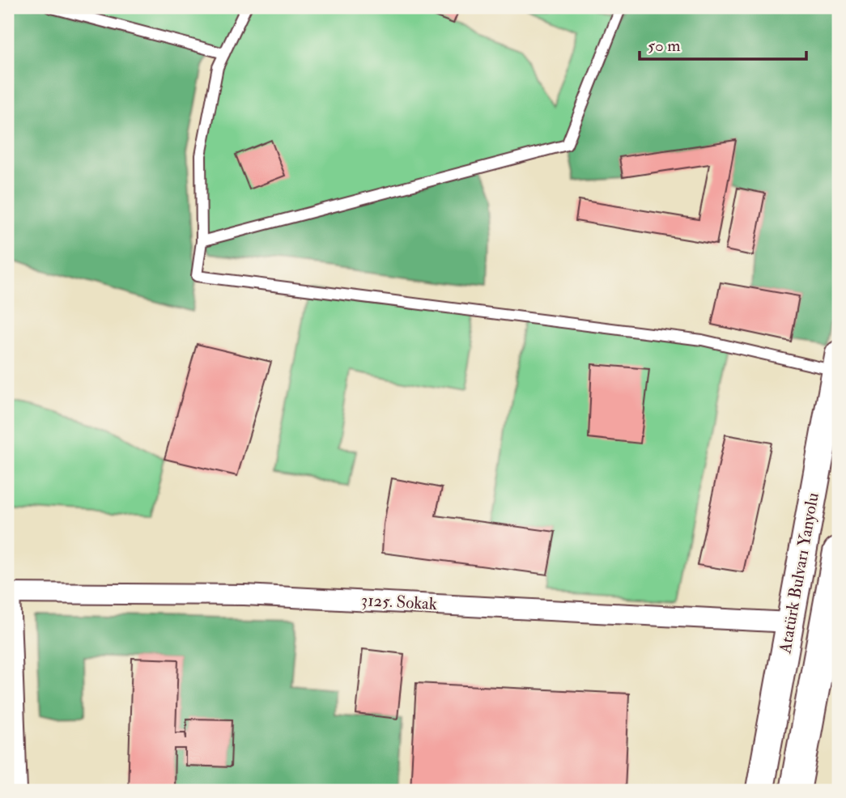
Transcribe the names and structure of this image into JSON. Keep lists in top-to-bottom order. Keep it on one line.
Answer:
{"streets":{"main road":["Atatürk Bulvarı Yanyolu"],"street":["3125. Sokak"]},"crossings":[["Atatürk Bulvarı Yanyolu","3125. Sokak"]],"scale_bar":"50 m"}
